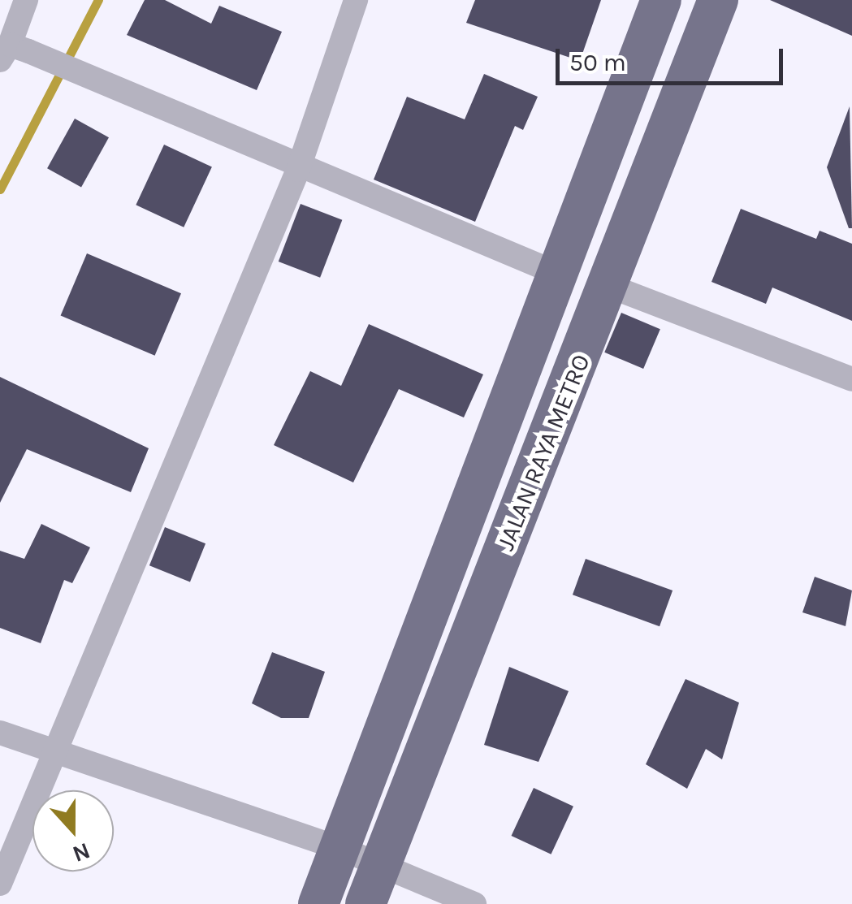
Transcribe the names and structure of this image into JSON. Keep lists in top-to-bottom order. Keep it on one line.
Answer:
{"streets":{"highway":["JALAN RAYA METRO"]},"scale_bar":"50 m","north":"bottom"}
